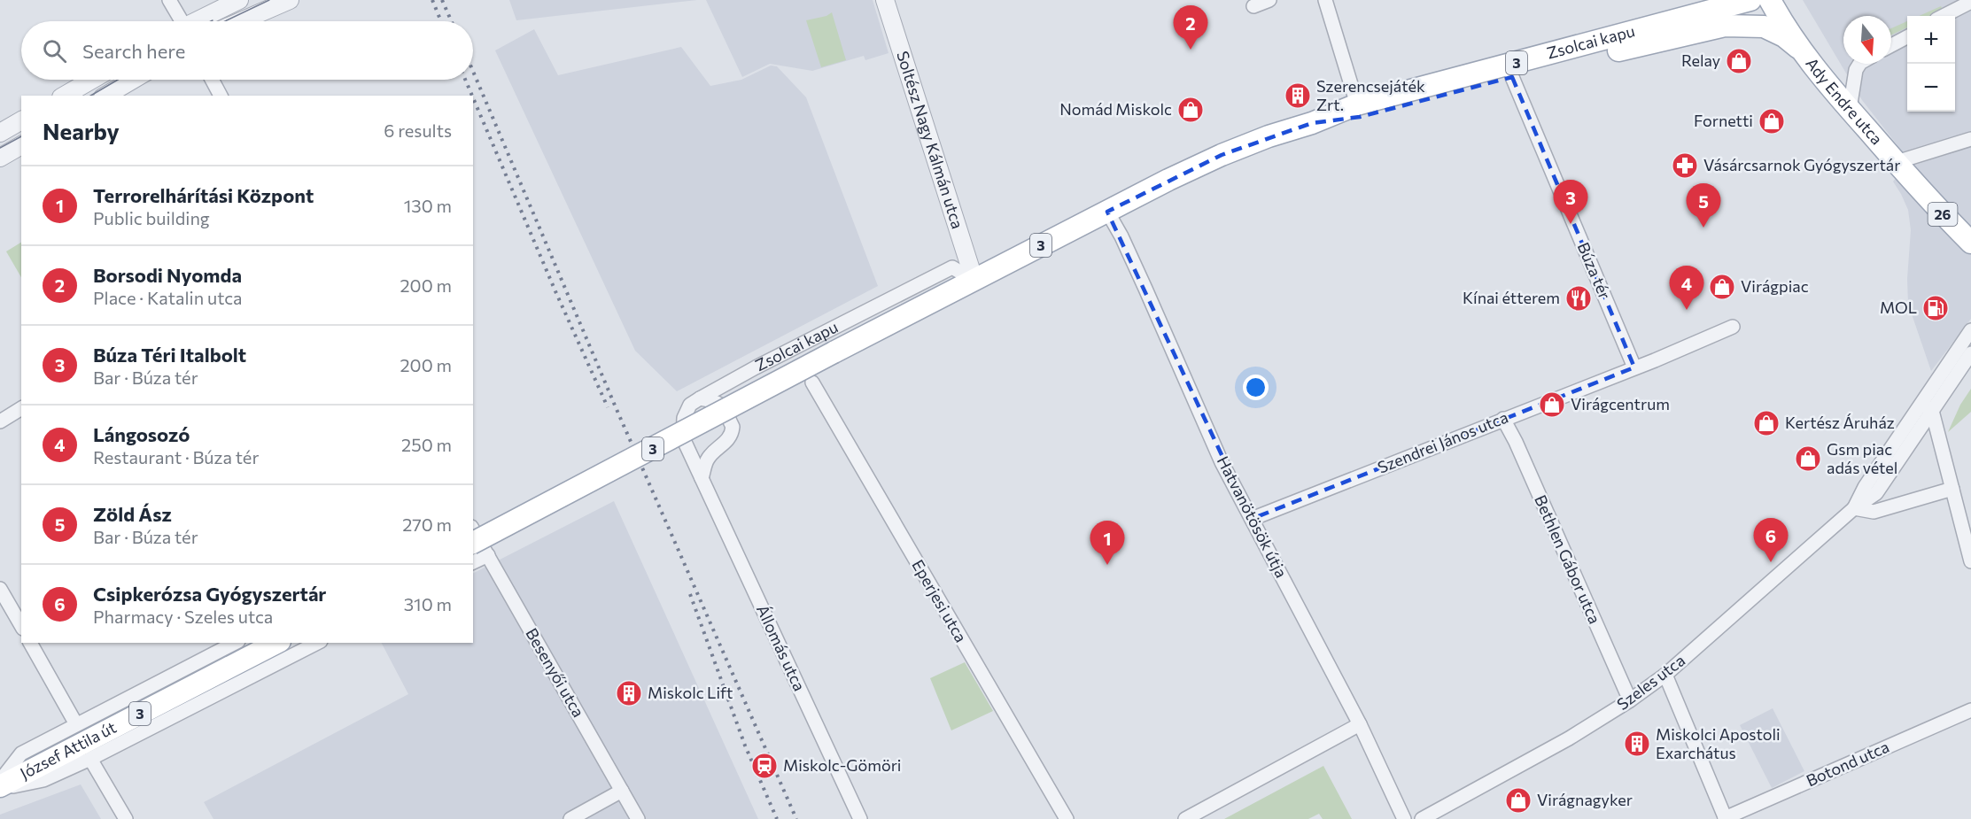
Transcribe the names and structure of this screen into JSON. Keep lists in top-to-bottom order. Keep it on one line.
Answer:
{"streets":{"main road":["Zsolcai kapu","3","Ady Endre utca","26","József Attila út"],"street":["Soltész Nagy Kálmán utca","Búza tér","Szendrei János utca","Hatvanötösök útja","Bethlen Gábor utca","Eperjesi utca","Állomás utca","Besenyői utca","Szeles utca","Botond utca"]},"crossings":[["Zsolcai kapu","3"],["Zsolcai kapu","Soltész Nagy Kálmán utca"],["Zsolcai kapu","Búza tér"],["Zsolcai kapu","Hatvanötösök útja"],["Zsolcai kapu","Állomás utca"],["Zsolcai kapu","Besenyői utca"],["3","Ady Endre utca"],["Búza tér","Szendrei János utca"],["Szendrei János utca","Hatvanötösök útja"],["Szendrei János utca","Bethlen Gábor utca"],["Bethlen Gábor utca","Szeles utca"]],"places":{"shop":["Relay","Nomád Miskolc","Fornetti","Virágpiac","Virágcentrum","Kertész Áruház","Gsm piac adás vétel","Virágnagyker"],"building":["Szerencsejáték Zrt.","Miskolc Lift","Miskolci Apostoli Exarchátus"],"pharmacy":["Vásárcsarnok Gyógyszertár"],"restaurant":["Kínai étterem"],"fuel station":["MOL"],"station":["Miskolc-Gömöri"]},"north":"bottom","page":{"pins":["2","3","5","4","6","1"],"map_buttons":["+","−"],"search":"Search here","heading":["Nearby","6 results"],"list":[{"mark":"1","name":"Terrorelhárítási Központ","note":"Public building","value":"130 m"},{"mark":"2","name":"Borsodi Nyomda","note":"Place · Katalin utca","value":"200 m"},{"mark":"3","name":"Búza Téri Italbolt","note":"Bar · Búza tér","value":"200 m"},{"mark":"4","name":"Lángosozó","note":"Restaurant · Búza tér","value":"250 m"},{"mark":"5","name":"Zöld Ász","note":"Bar · Búza tér","value":"270 m"},{"mark":"6","name":"Csipkerózsa Gyógyszertár","note":"Pharmacy · Szeles utca","value":"310 m"}]}}
